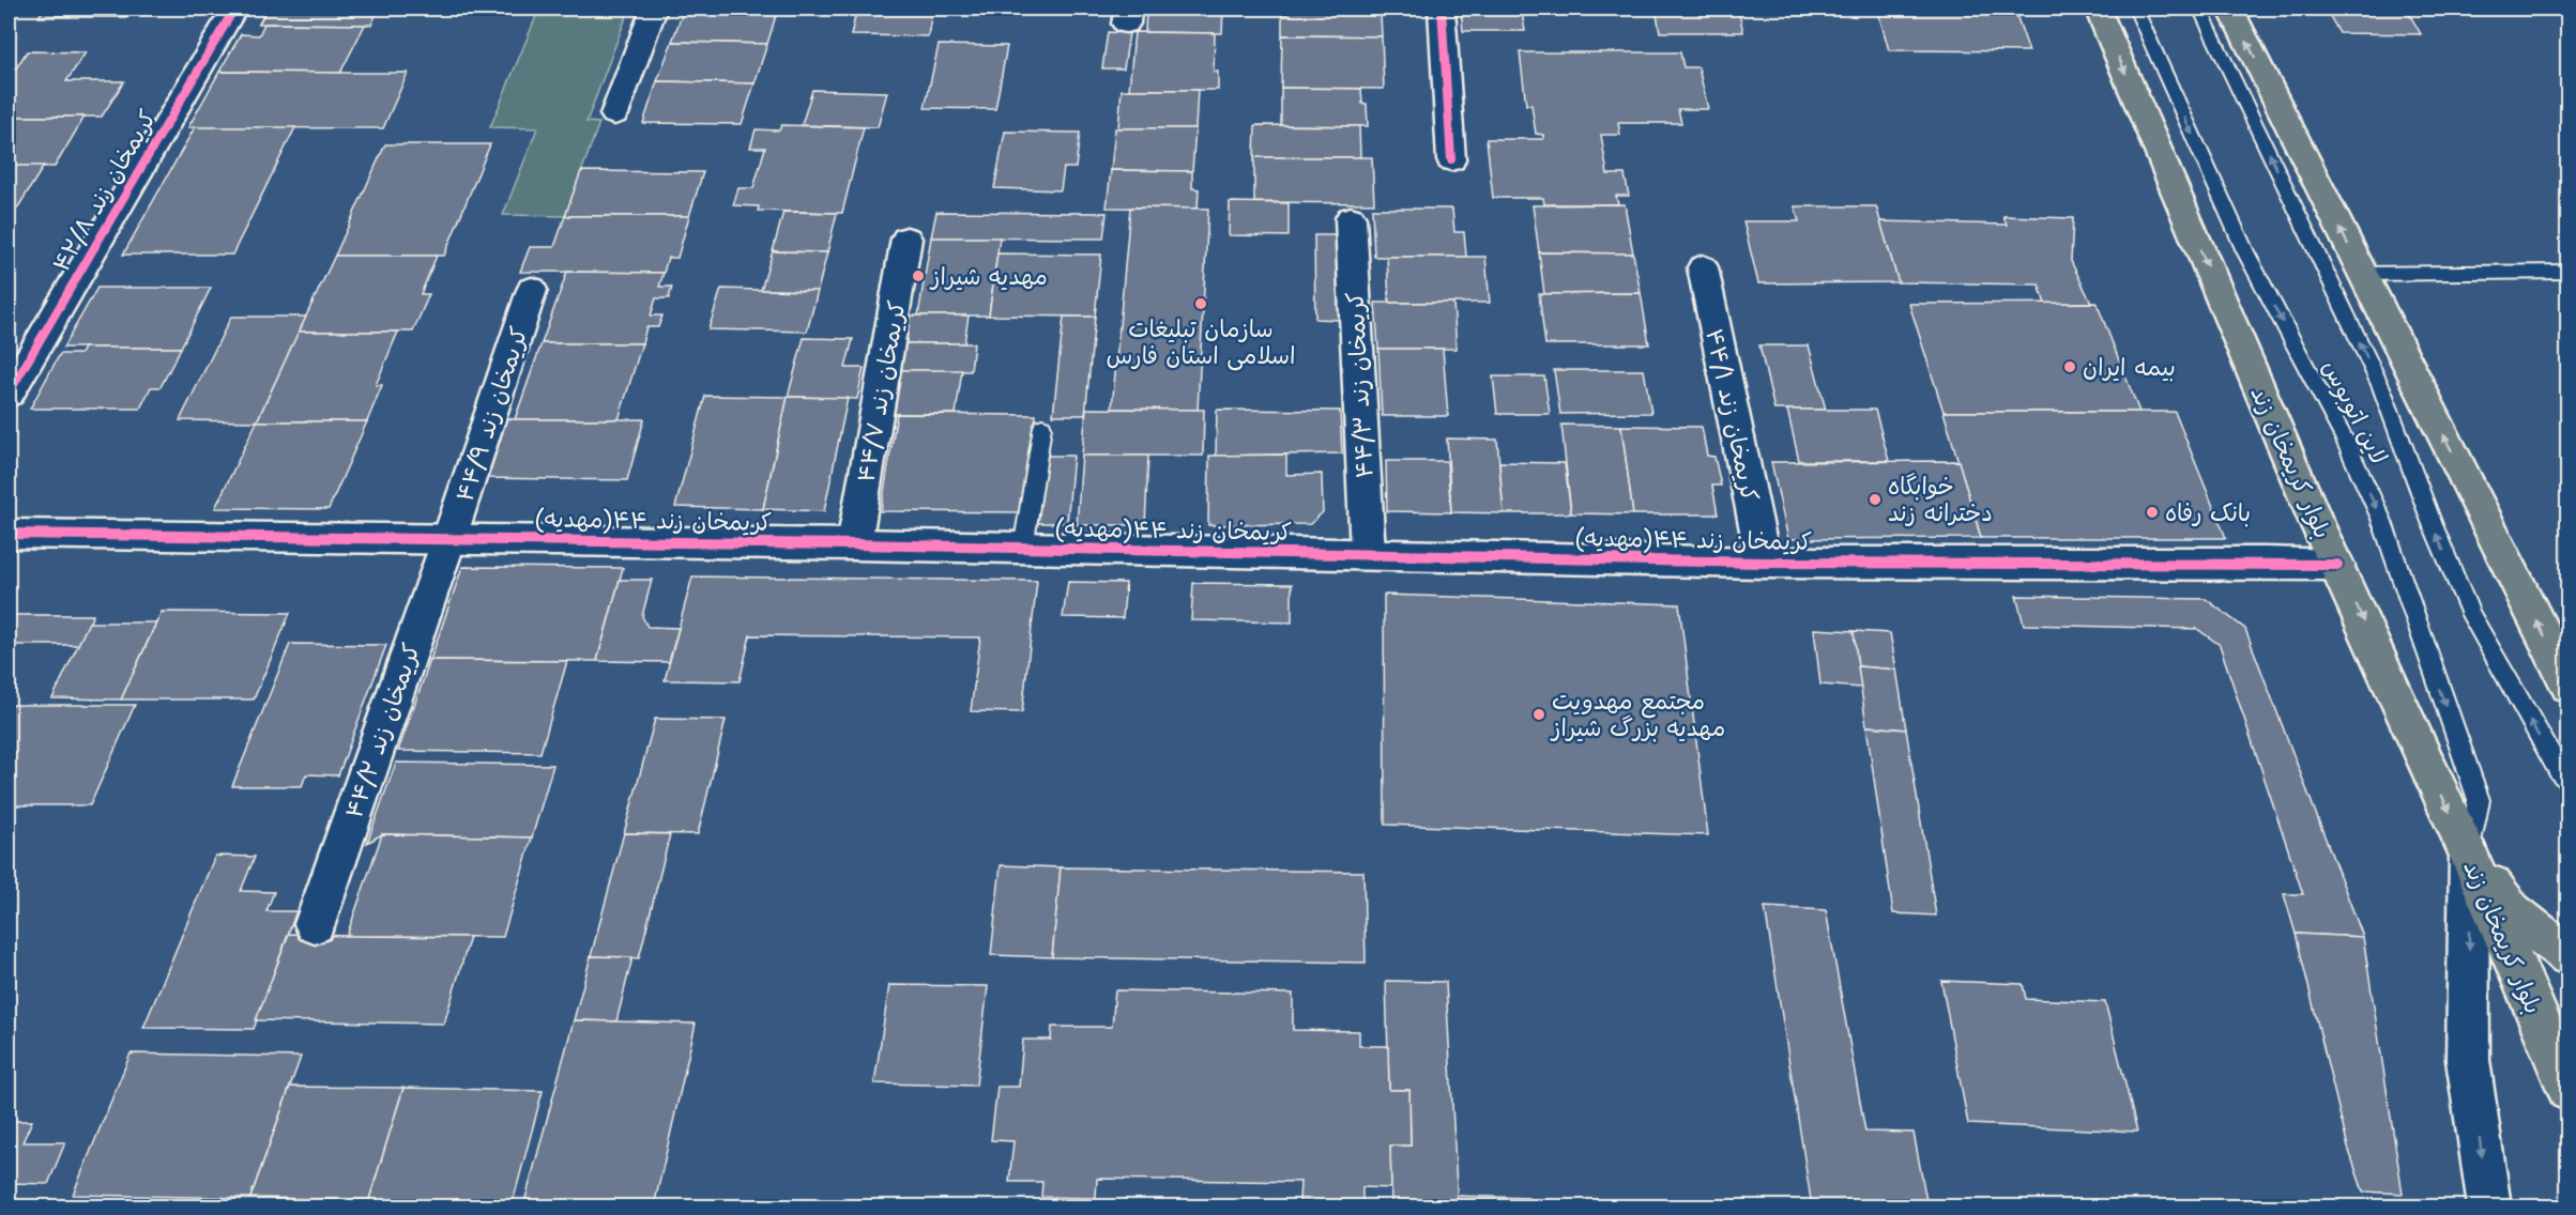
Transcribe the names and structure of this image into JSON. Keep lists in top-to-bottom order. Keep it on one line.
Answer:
{"streets":{"main road":["بلوار کریمخان زند"],"street":["کریمخان زند ۴۲/۸","کریمخان زند ۴۴/۳","کریمخان زند ۴۴/۷","کریمخان زند ۴۴/۹","کریمخان زند ۴۴/۱","کریمخان زند ۴۴(مهدیه)","کریمخان زند ۴۴/۲"],"lane":["لاین اتوبوس"]},"crossings":[["کریمخان زند ۴۴/۳","کریمخان زند ۴۴(مهدیه)"],["کریمخان زند ۴۴/۷","کریمخان زند ۴۴(مهدیه)"],["لاین اتوبوس","بلوار کریمخان زند"],["کریمخان زند ۴۴/۹","کریمخان زند ۴۴(مهدیه)"],["کریمخان زند ۴۴/۹","کریمخان زند ۴۴/۲"],["کریمخان زند ۴۴/۱","کریمخان زند ۴۴(مهدیه)"],["بلوار کریمخان زند","کریمخان زند ۴۴(مهدیه)"],["کریمخان زند ۴۴(مهدیه)","کریمخان زند ۴۴/۲"]],"places":["مهدیه شیراز","سازمان تبلیغات اسلامی استان فارس","بیمه ایران","خوابگاه دخترانه زند","بانک رفاه","مجتمع مهدویت مهدیه بزرگ شیراز"]}
